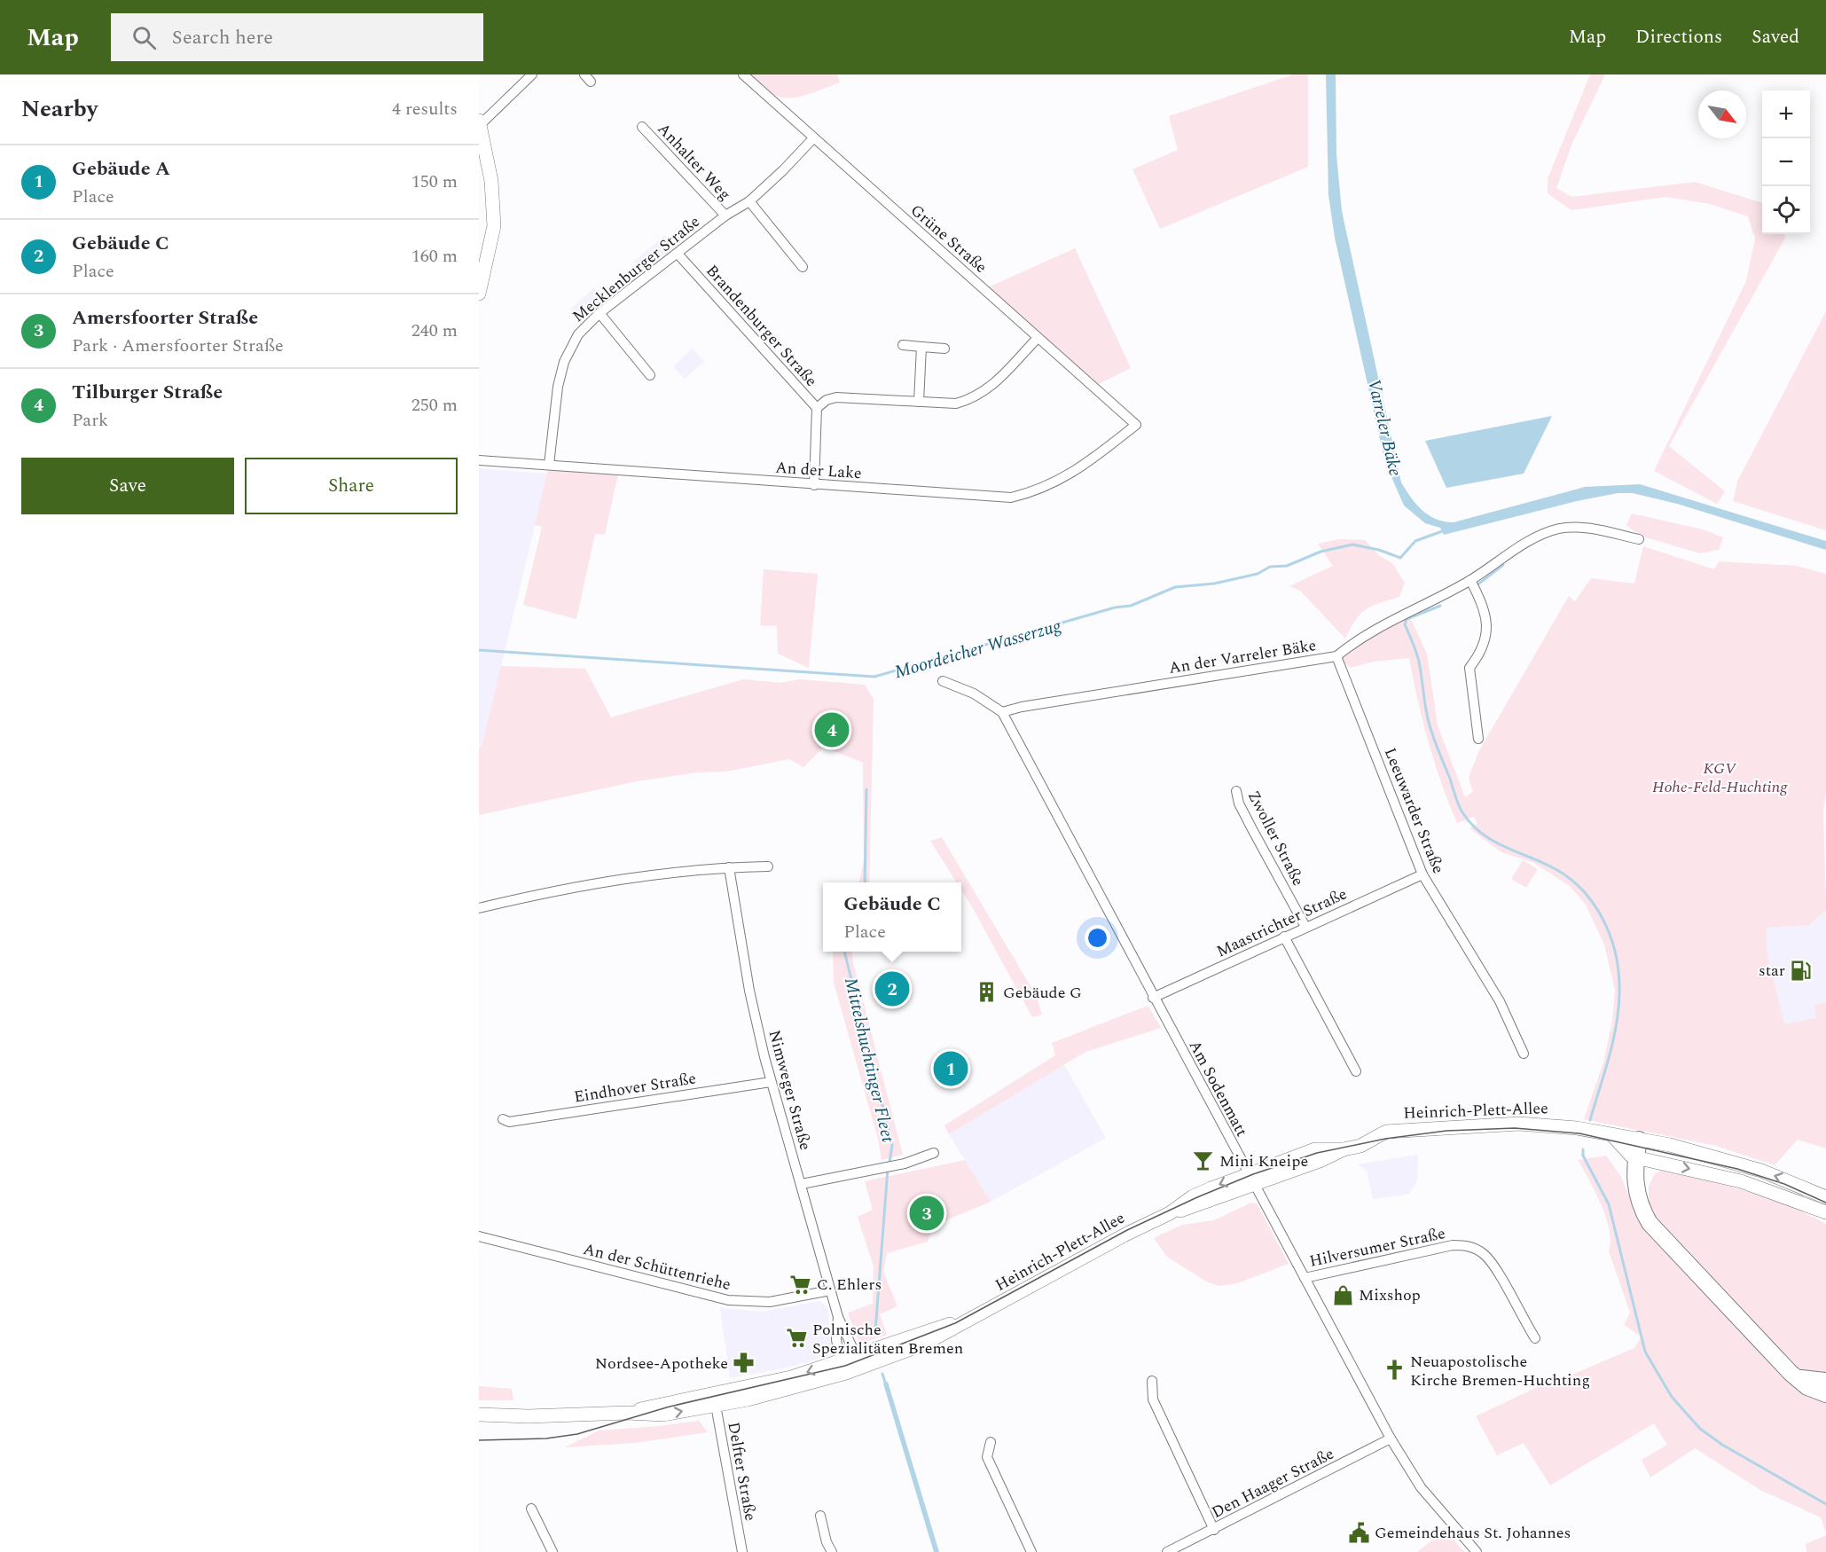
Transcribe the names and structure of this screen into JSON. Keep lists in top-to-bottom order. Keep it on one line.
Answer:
{"streets":{"main road":["Heinrich-Plett-Allee"],"street":["Anhalter Weg","Grüne Straße","Mecklenburger Straße","Brandenburger Straße","An der Lake","An der Varreler Bäke","Leeuwarder Straße","Zwoller Straße","Maastrichter Straße","Eindhover Straße","Am Sodenmatt","Nimweger Straße","Hilversumer Straße","An der Schüttenriehe","Delfter Straße","Den Haager Straße"]},"crossings":[["Anhalter Weg","Mecklenburger Straße"],["Grüne Straße","Mecklenburger Straße"],["Grüne Straße","An der Lake"],["Mecklenburger Straße","Brandenburger Straße"],["Mecklenburger Straße","An der Lake"],["Brandenburger Straße","An der Lake"],["An der Varreler Bäke","Leeuwarder Straße"],["An der Varreler Bäke","Am Sodenmatt"],["Leeuwarder Straße","Maastrichter Straße"],["Zwoller Straße","Maastrichter Straße"],["Maastrichter Straße","Am Sodenmatt"],["Eindhover Straße","Nimweger Straße"],["Am Sodenmatt","Heinrich-Plett-Allee"],["Am Sodenmatt","Hilversumer Straße"],["Am Sodenmatt","Den Haager Straße"],["Nimweger Straße","Heinrich-Plett-Allee"],["Nimweger Straße","An der Schüttenriehe"],["Heinrich-Plett-Allee","Delfter Straße"]],"water":["Varreler Bäke","Moordeicher Wasserzug","Mittelshuchtinger Fleet"],"parks":["KGV Hohe-Feld-Huchting"],"places":{"fuel station":["star"],"building":["Gebäude G"],"bar":["Mini Kneipe"],"supermarket":["C. Ehlers","Polnische Spezialitäten Bremen"],"shop":["Mixshop"],"pharmacy":["Nordsee-Apotheke"],"church":["Neuapostolische Kirche Bremen-Huchting"],"public building":["Gemeindehaus St. Johannes"]},"north":"bottom right","page":{"header":"Map","search":"Search here","nav":["Map","Directions","Saved"],"heading":["Nearby","4 results"],"map_buttons":["+","−"],"list":[{"mark":"1","name":"Gebäude A","note":"Place","value":"150 m"},{"mark":"2","name":"Gebäude C","note":"Place","value":"160 m"},{"mark":"3","name":"Amersfoorter Straße","note":"Park · Amersfoorter Straße","value":"240 m"},{"mark":"4","name":"Tilburger Straße","note":"Park","value":"250 m"}],"buttons":["Save","Share"],"pins":["4","2","1","3"],"popup":["Gebäude C","Place"]}}
